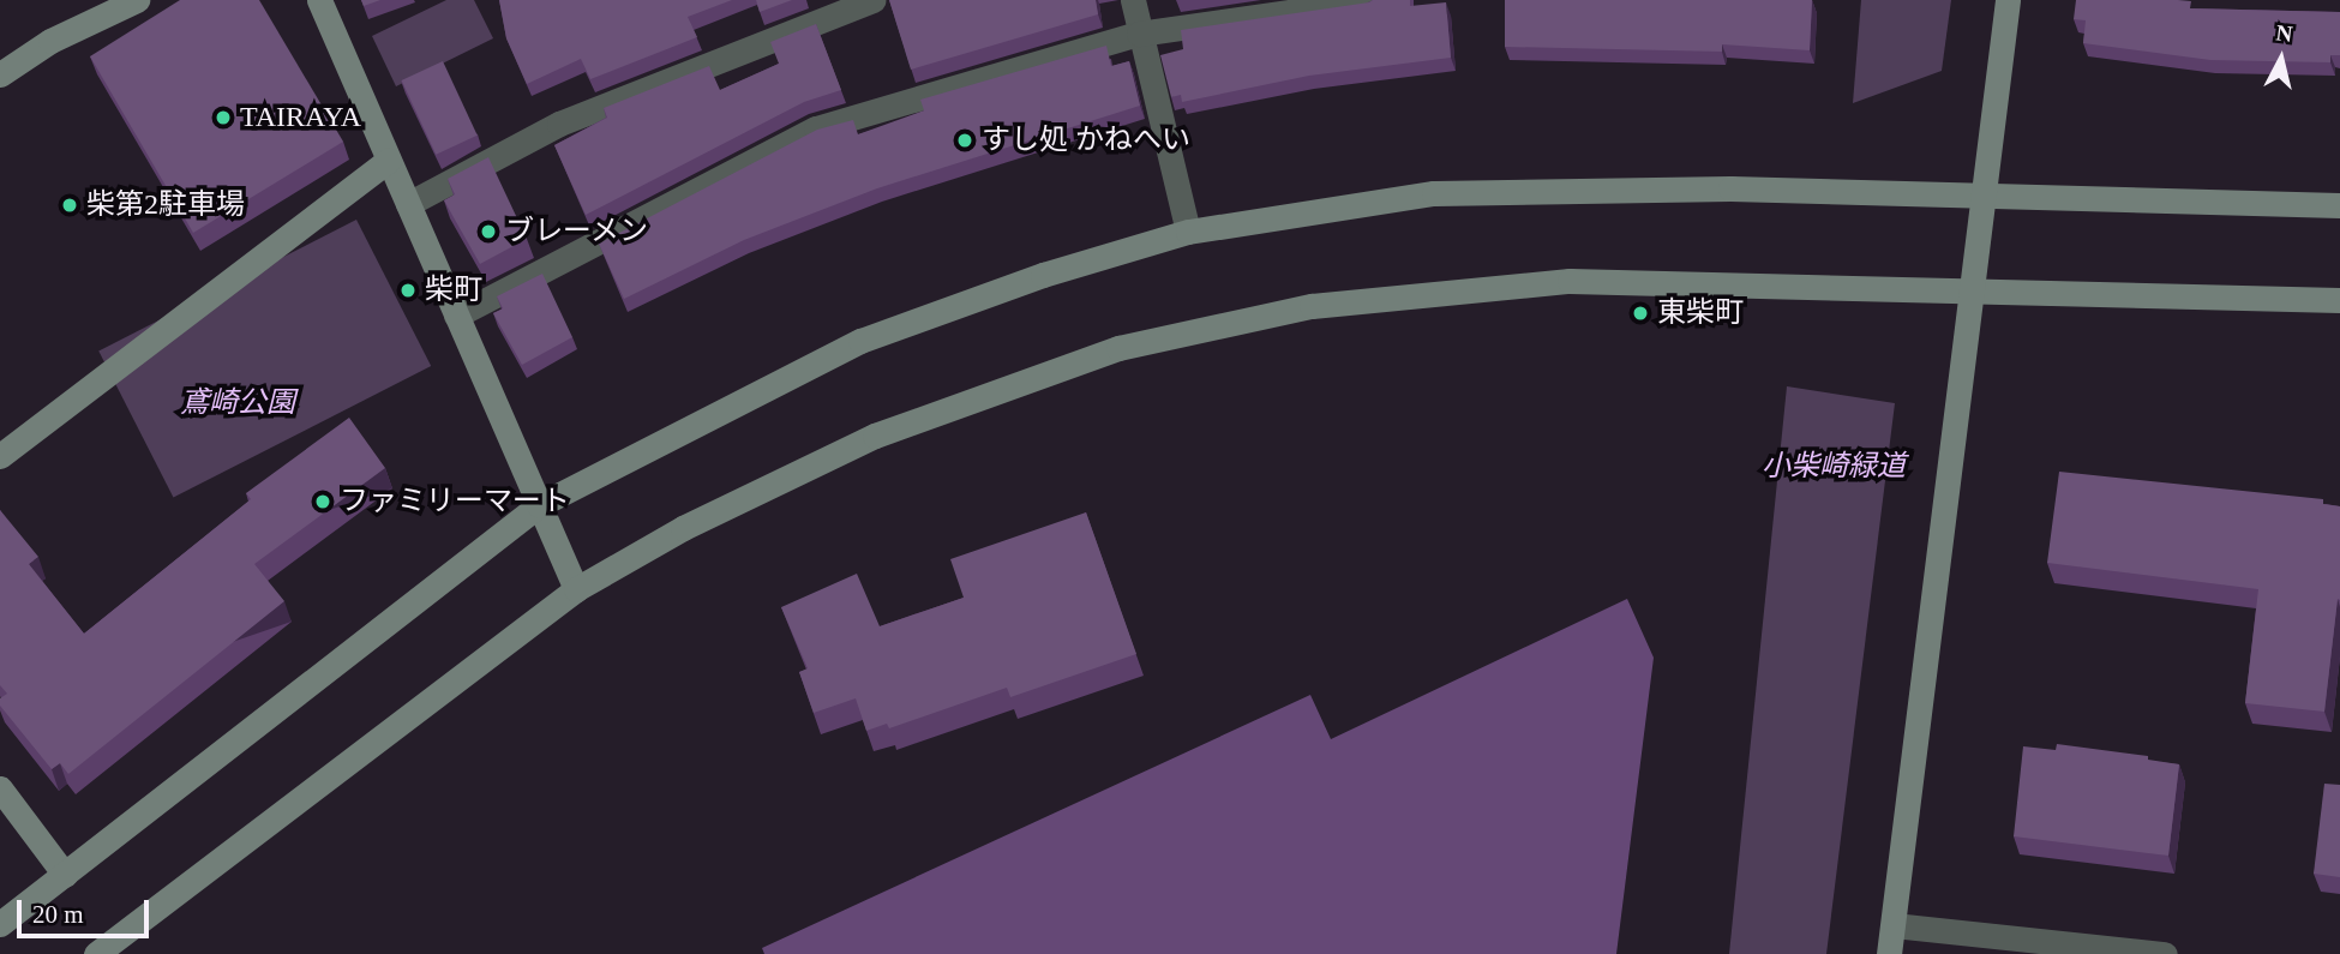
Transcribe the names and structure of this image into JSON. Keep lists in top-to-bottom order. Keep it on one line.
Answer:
{"parks":["鳶崎公園","小柴崎緑道"],"places":["TAIRAYA","すし処 かねへい","柴第2駐車場","ブレーメン","柴町","東柴町","ファミリーマート"],"scale_bar":"20 m","north":"top"}
